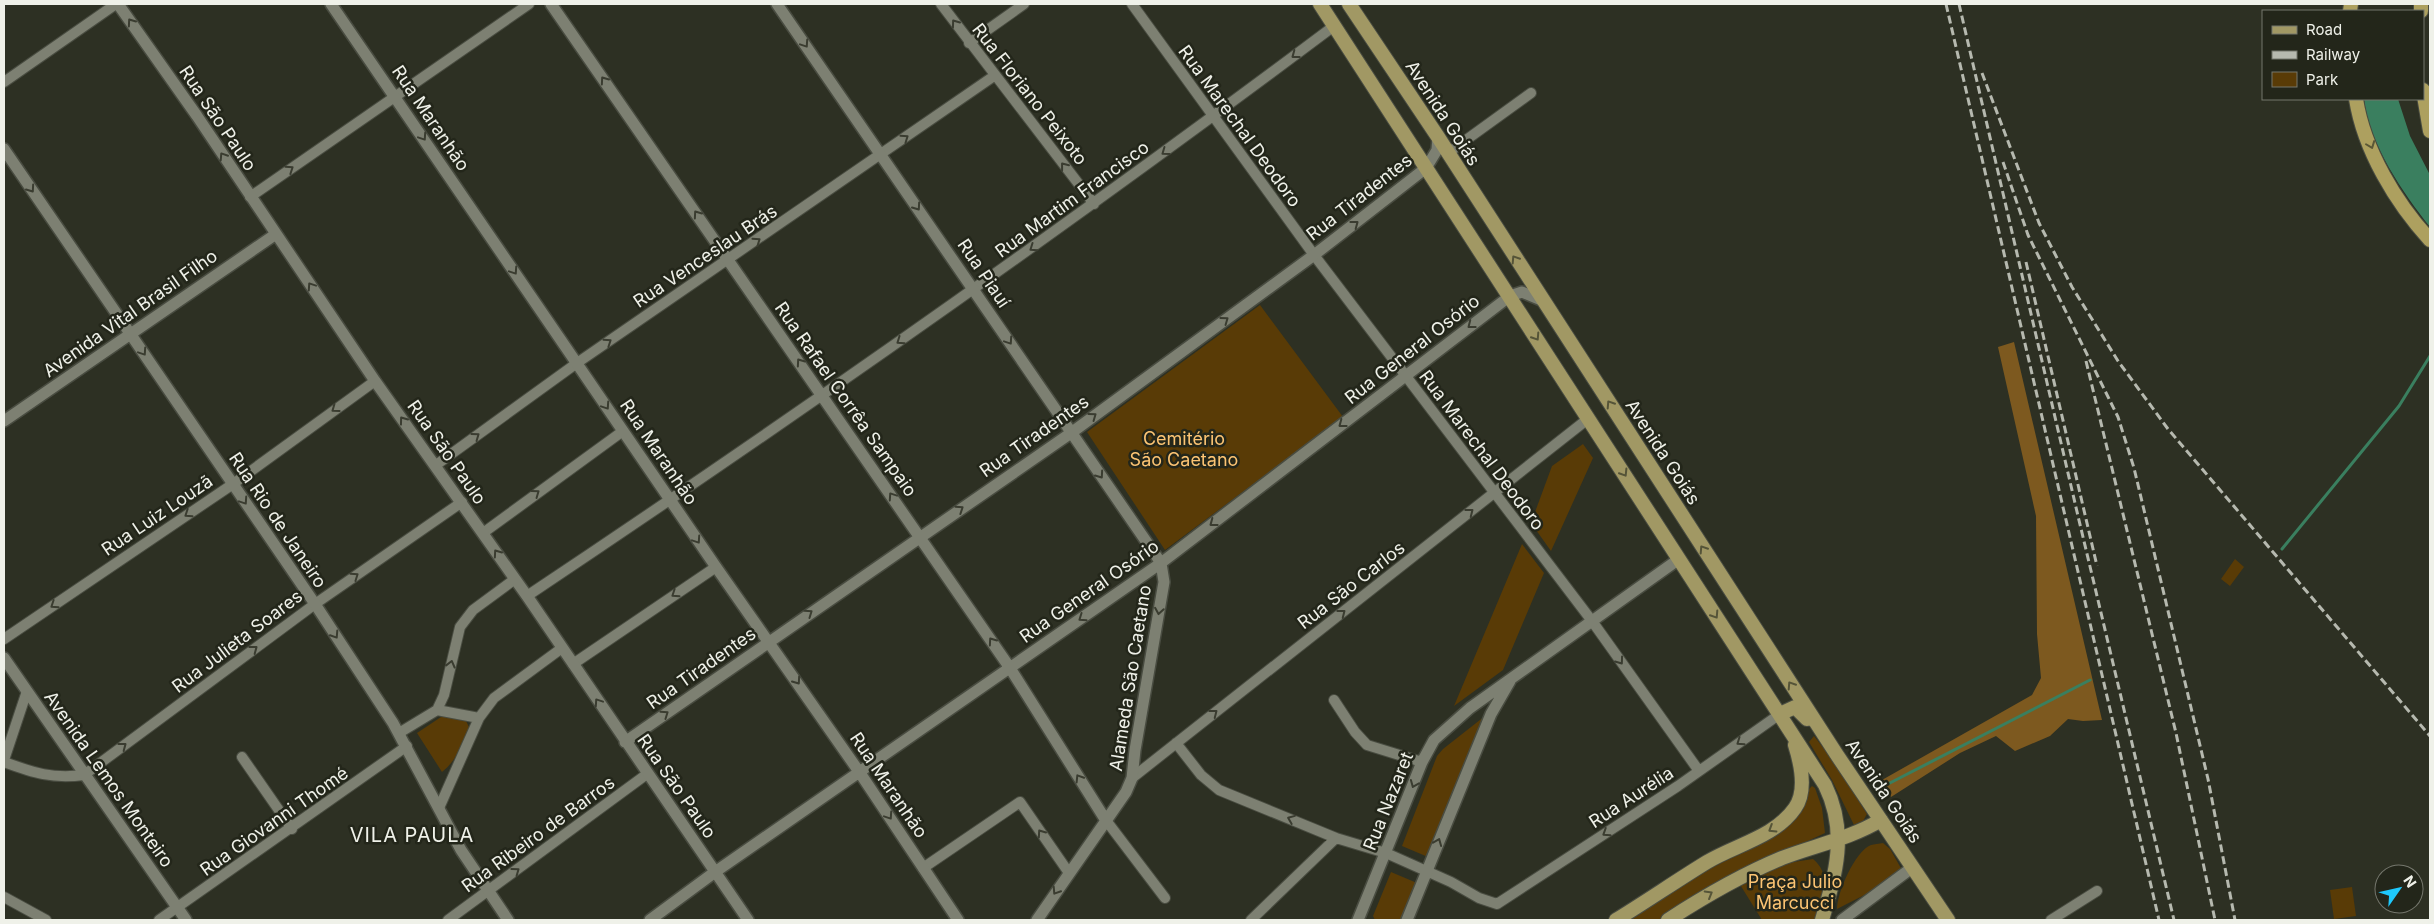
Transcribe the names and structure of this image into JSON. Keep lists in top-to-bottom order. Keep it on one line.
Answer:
{"streets":{"main road":["Avenida Goiás"],"street":["Rua Floriano Peixoto","Rua São Paulo","Rua Maranhão","Rua Marechal Deodoro","Rua Tiradentes","Rua Martim Francisco","Rua Venceslau Brás","Rua Piauí","Avenida Vital Brasil Filho","Rua General Osório","Rua Rafael Corrêa Sampaio","Rua Luiz Louzã","Rua Rio de Janeiro","Rua São Carlos","Rua Julieta Soares","Alameda São Caetano","Avenida Lemos Monteiro","Rua Aurélia","Rua Nazaret","Rua Giovanni Thomé","Rua Ribeiro de Barros"]},"crossings":[["Rua Floriano Peixoto","Rua Martim Francisco"],["Rua Floriano Peixoto","Rua Venceslau Brás"],["Avenida Goiás","Rua Tiradentes"],["Rua São Paulo","Rua Tiradentes"],["Rua São Paulo","Rua Martim Francisco"],["Rua São Paulo","Rua Venceslau Brás"],["Rua São Paulo","Avenida Vital Brasil Filho"],["Rua São Paulo","Rua General Osório"],["Rua São Paulo","Rua Luiz Louzã"],["Rua São Paulo","Rua Julieta Soares"],["Rua São Paulo","Rua Ribeiro de Barros"],["Rua Maranhão","Rua Tiradentes"],["Rua Maranhão","Rua Martim Francisco"],["Rua Maranhão","Rua Venceslau Brás"],["Rua Maranhão","Rua General Osório"],["Rua Marechal Deodoro","Rua Tiradentes"],["Rua Marechal Deodoro","Rua Martim Francisco"],["Rua Marechal Deodoro","Rua General Osório"],["Rua Marechal Deodoro","Rua São Carlos"],["Rua Marechal Deodoro","Rua Aurélia"],["Rua Marechal Deodoro","Rua Nazaret"],["Rua Tiradentes","Rua Piauí"],["Rua Tiradentes","Rua Rafael Corrêa Sampaio"],["Rua Martim Francisco","Rua Piauí"],["Rua Martim Francisco","Rua Rafael Corrêa Sampaio"],["Rua Venceslau Brás","Rua Piauí"],["Rua Venceslau Brás","Rua Rafael Corrêa Sampaio"],["Rua Piauí","Rua General Osório"],["Rua Piauí","Alameda São Caetano"],["Avenida Vital Brasil Filho","Rua Rio de Janeiro"],["Rua General Osório","Rua Rafael Corrêa Sampaio"],["Rua General Osório","Alameda São Caetano"],["Rua Rafael Corrêa Sampaio","Alameda São Caetano"],["Rua Luiz Louzã","Rua Rio de Janeiro"],["Rua Rio de Janeiro","Rua Julieta Soares"],["Rua Rio de Janeiro","Rua Giovanni Thomé"],["Rua Rio de Janeiro","Rua Ribeiro de Barros"],["Rua São Carlos","Alameda São Caetano"],["Rua Julieta Soares","Avenida Lemos Monteiro"],["Avenida Lemos Monteiro","Rua Giovanni Thomé"]],"one_way":["Rua Floriano Peixoto","Rua São Paulo","Rua Maranhão","Rua Tiradentes","Rua Martim Francisco","Rua Venceslau Brás","Rua Piauí","Rua General Osório","Rua Rafael Corrêa Sampaio","Rua Luiz Louzã","Rua Rio de Janeiro","Rua São Carlos","Rua Julieta Soares","Alameda São Caetano","Rua Aurélia","Rua Ribeiro de Barros"],"districts":["VILA PAULA"],"parks":["Cemitério São Caetano","Praça Julio Marcucci"],"legend":["Road","Railway","Park"],"north":"top right"}
